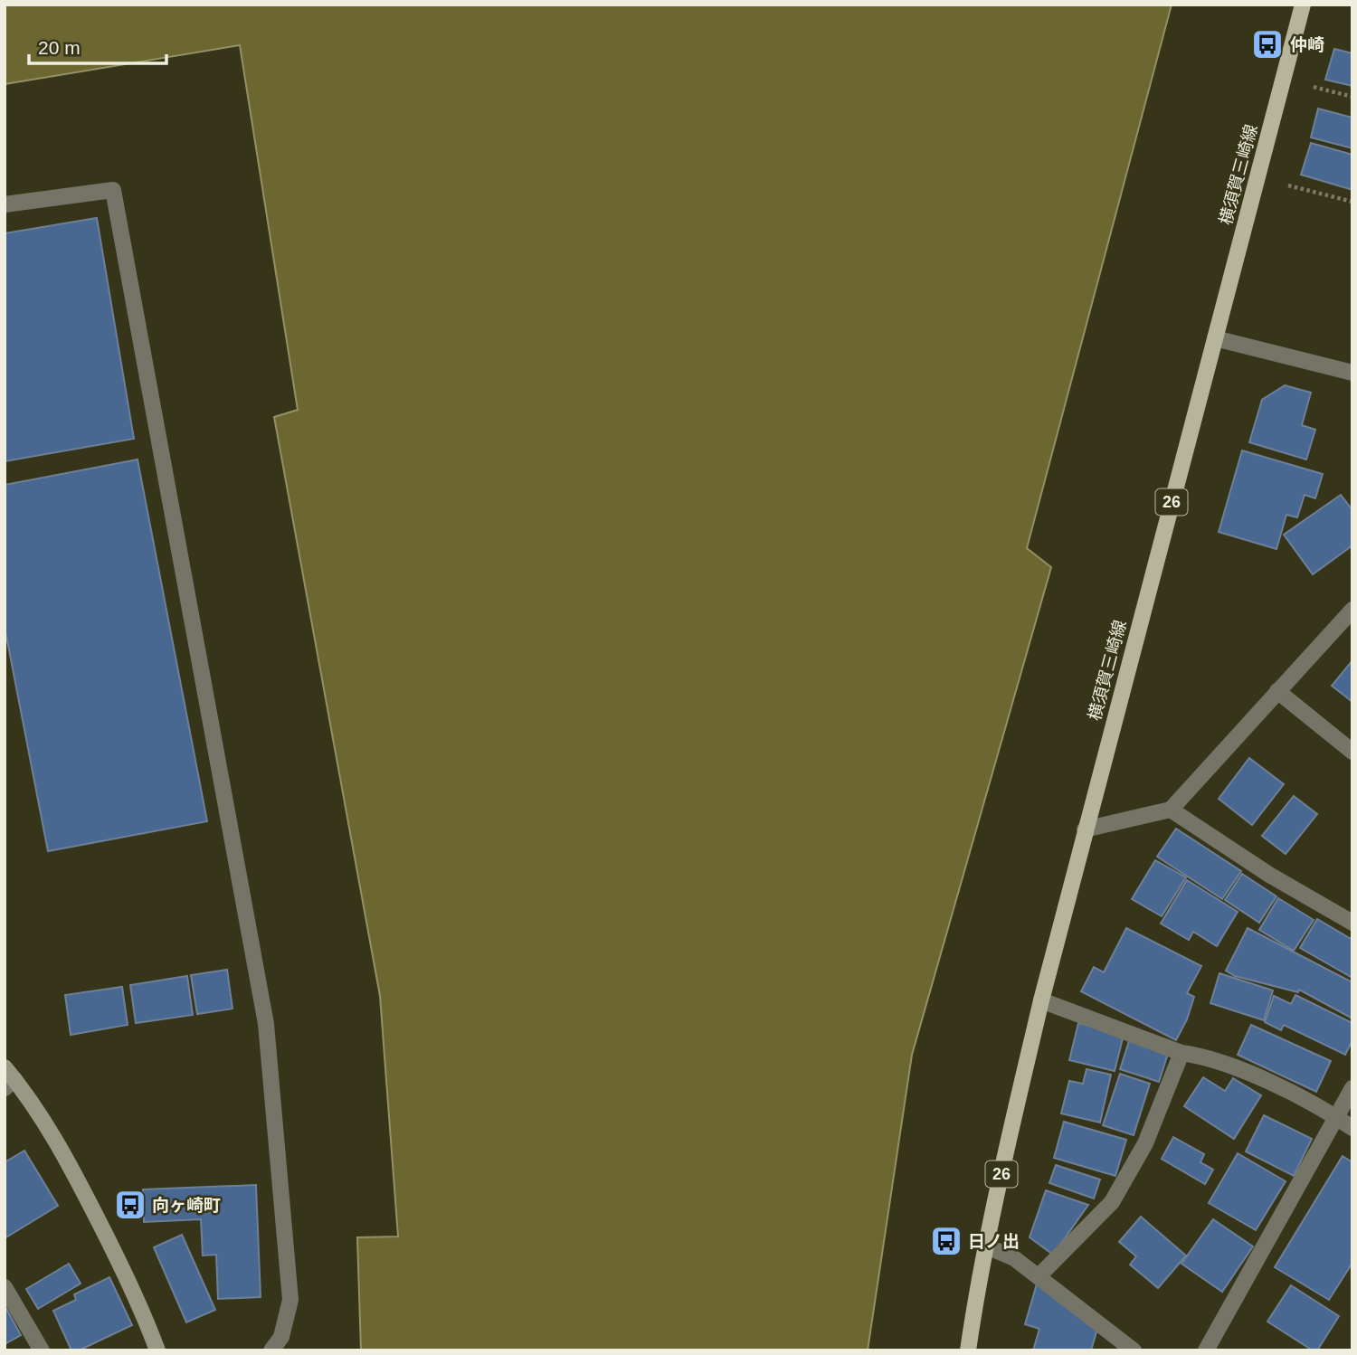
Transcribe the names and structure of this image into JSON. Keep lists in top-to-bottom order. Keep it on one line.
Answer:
{"streets":{"main road":["横須賀三崎線","26"]},"places":{"bus stop":["仲崎","向ヶ崎町","日ノ出"]},"scale_bar":"20 m"}
